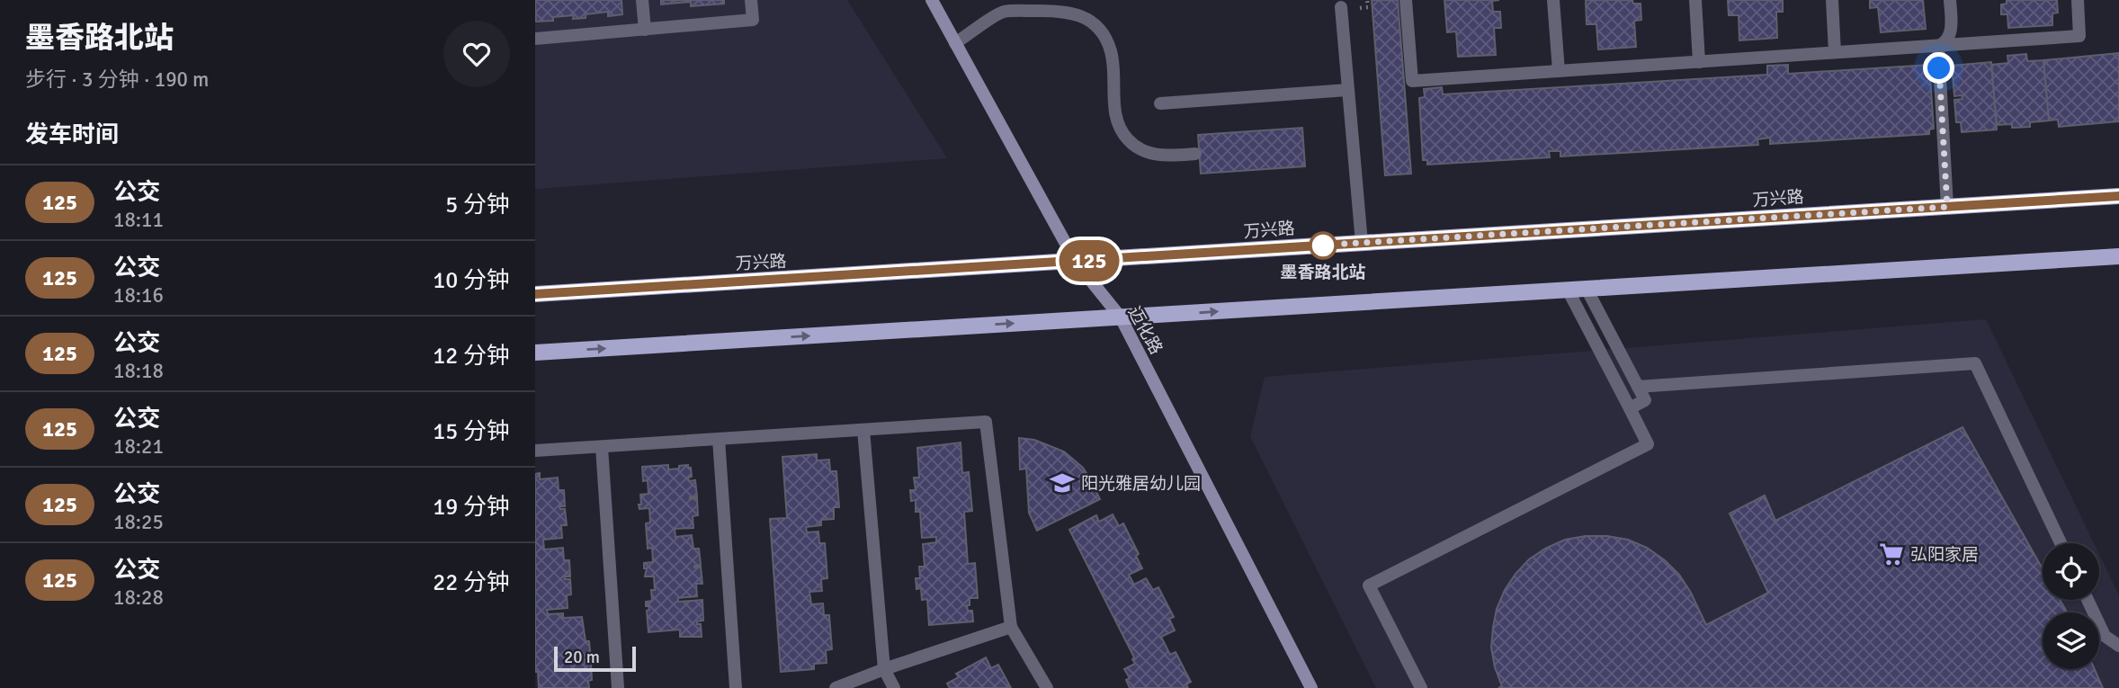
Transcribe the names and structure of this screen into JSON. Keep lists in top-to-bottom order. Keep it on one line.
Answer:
{"streets":{"main road":["万兴路"],"street":["迈化路"]},"crossings":[["万兴路","迈化路"]],"places":{"other":["墨香路北站"],"school or university":["阳光雅居幼儿园"],"supermarket":["弘阳家居"]},"lines":["bus line 125"],"scale_bar":"20 m","page":{"heading":[["墨香路北站","步行 · 3 分钟 · 190 m"],"发车时间"],"on_map":"125","list":[{"mark":"125","name":"公交","note":"18:11","value":"5 分钟"},{"mark":"125","name":"公交","note":"18:16","value":"10 分钟"},{"mark":"125","name":"公交","note":"18:18","value":"12 分钟"},{"mark":"125","name":"公交","note":"18:21","value":"15 分钟"},{"mark":"125","name":"公交","note":"18:25","value":"19 分钟"},{"mark":"125","name":"公交","note":"18:28","value":"22 分钟"}],"scale":"20 m"}}
